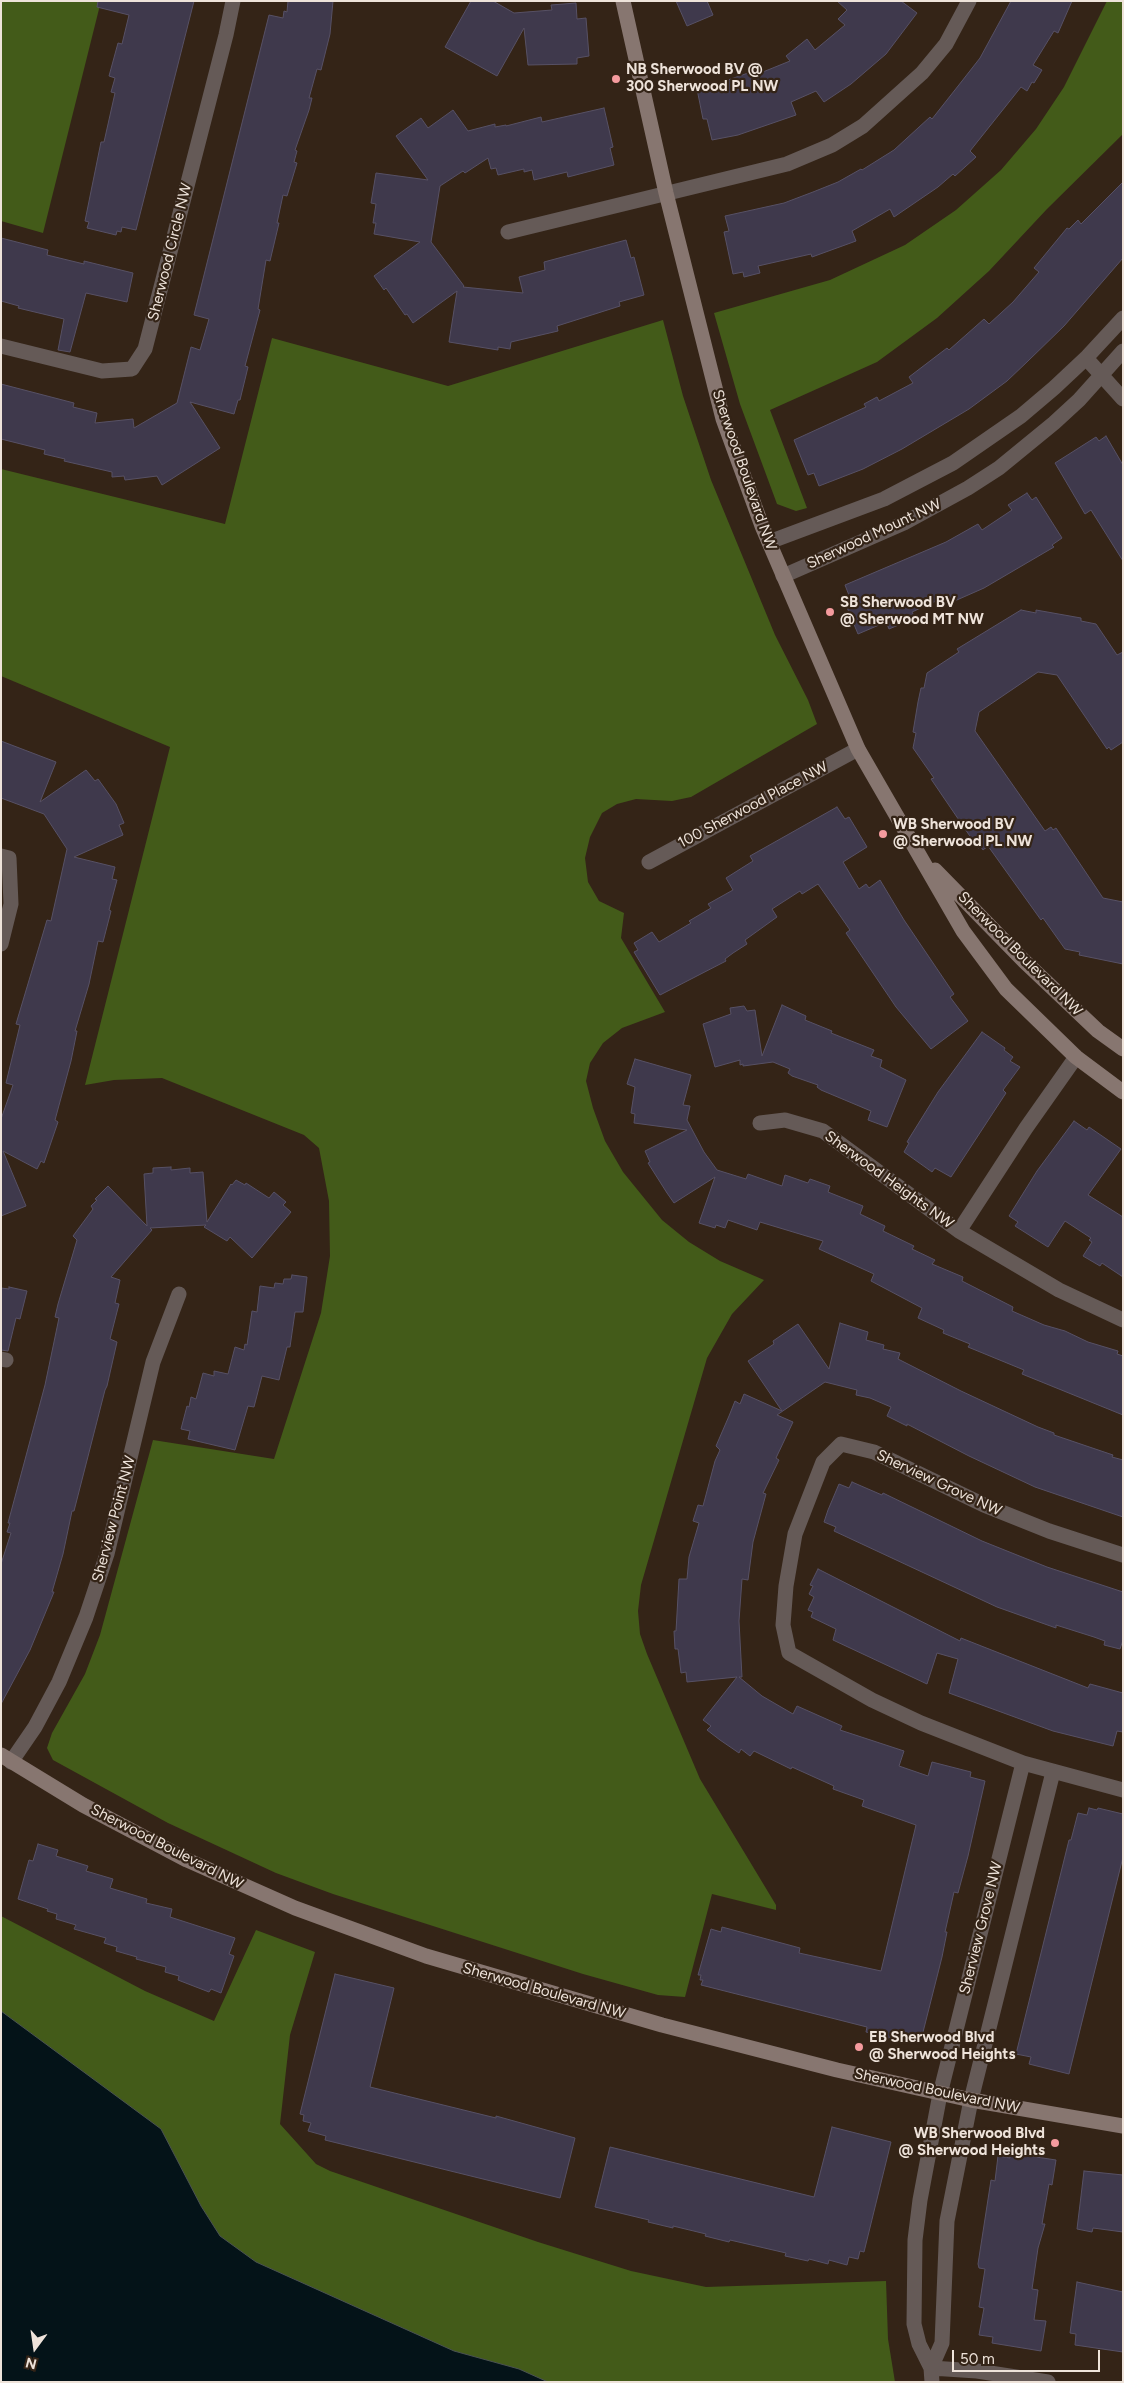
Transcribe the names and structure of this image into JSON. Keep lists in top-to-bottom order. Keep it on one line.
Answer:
{"streets":{"street":["Sherwood Circle NW","Sherwood Boulevard NW","Sherwood Mount NW","100 Sherwood Place NW","Sherwood Heights NW","Sherview Grove NW","Sherview Point NW"]},"crossings":[["Sherwood Boulevard NW","Sherwood Mount NW"],["Sherwood Boulevard NW","100 Sherwood Place NW"],["Sherwood Boulevard NW","Sherwood Heights NW"],["Sherwood Boulevard NW","Sherview Grove NW"],["Sherwood Boulevard NW","Sherview Point NW"]],"places":["NB Sherwood BV @ 300 Sherwood PL NW","SB Sherwood BV @ Sherwood MT NW","WB Sherwood BV @ Sherwood PL NW","EB Sherwood Blvd @ Sherwood Heights","WB Sherwood Blvd @ Sherwood Heights"],"scale_bar":"50 m","north":"bottom"}
